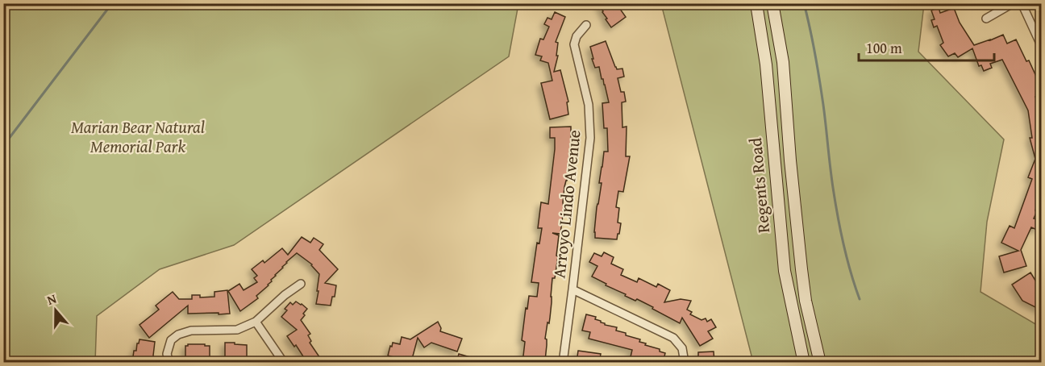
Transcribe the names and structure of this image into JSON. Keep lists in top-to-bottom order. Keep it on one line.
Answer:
{"streets":{"main road":["Regents Road"],"street":["Arroyo Lindo Avenue"]},"parks":["Marian Bear Natural Memorial Park"],"scale_bar":"100 m","north":"top"}
